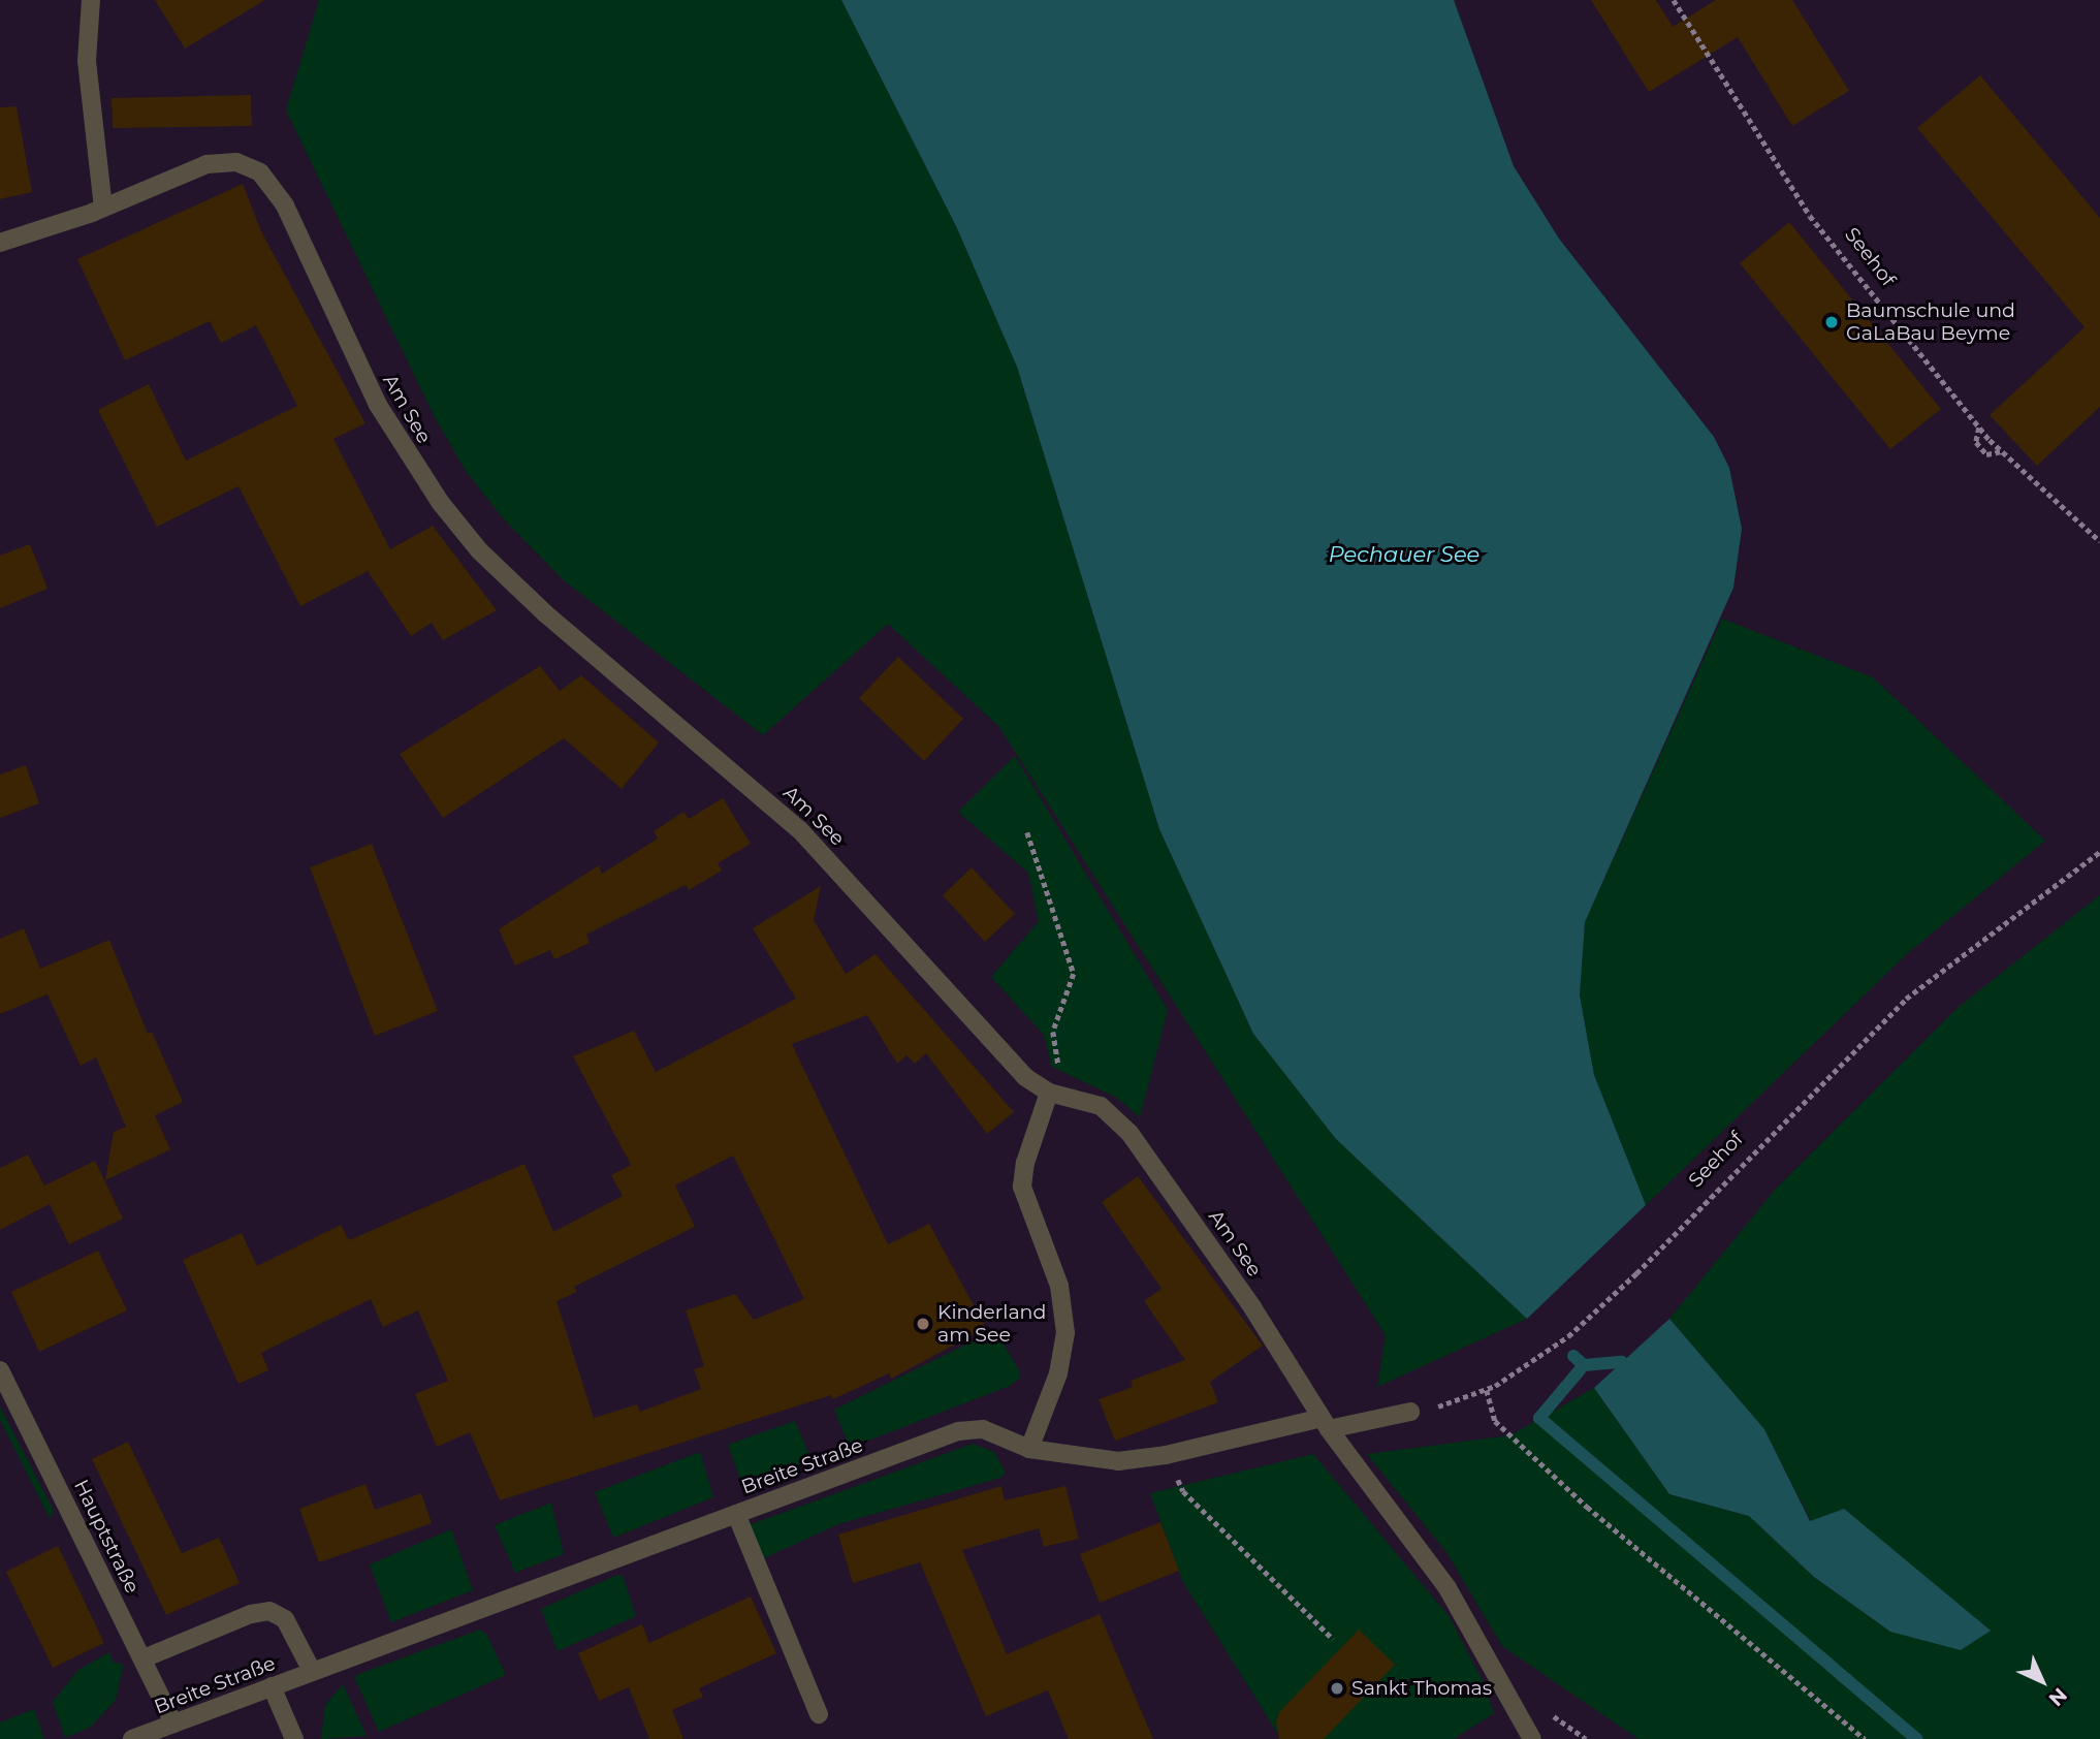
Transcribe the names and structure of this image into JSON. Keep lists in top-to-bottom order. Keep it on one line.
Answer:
{"streets":{"street":["Am See","Breite Straße","Hauptstraße"],"path":["Seehof"]},"crossings":[["Am See","Breite Straße"],["Breite Straße","Hauptstraße"]],"water":["Pechauer See"],"places":["Baumschule und GaLaBau Beyme","Kinderland am See","Sankt Thomas"],"north":"bottom right"}
